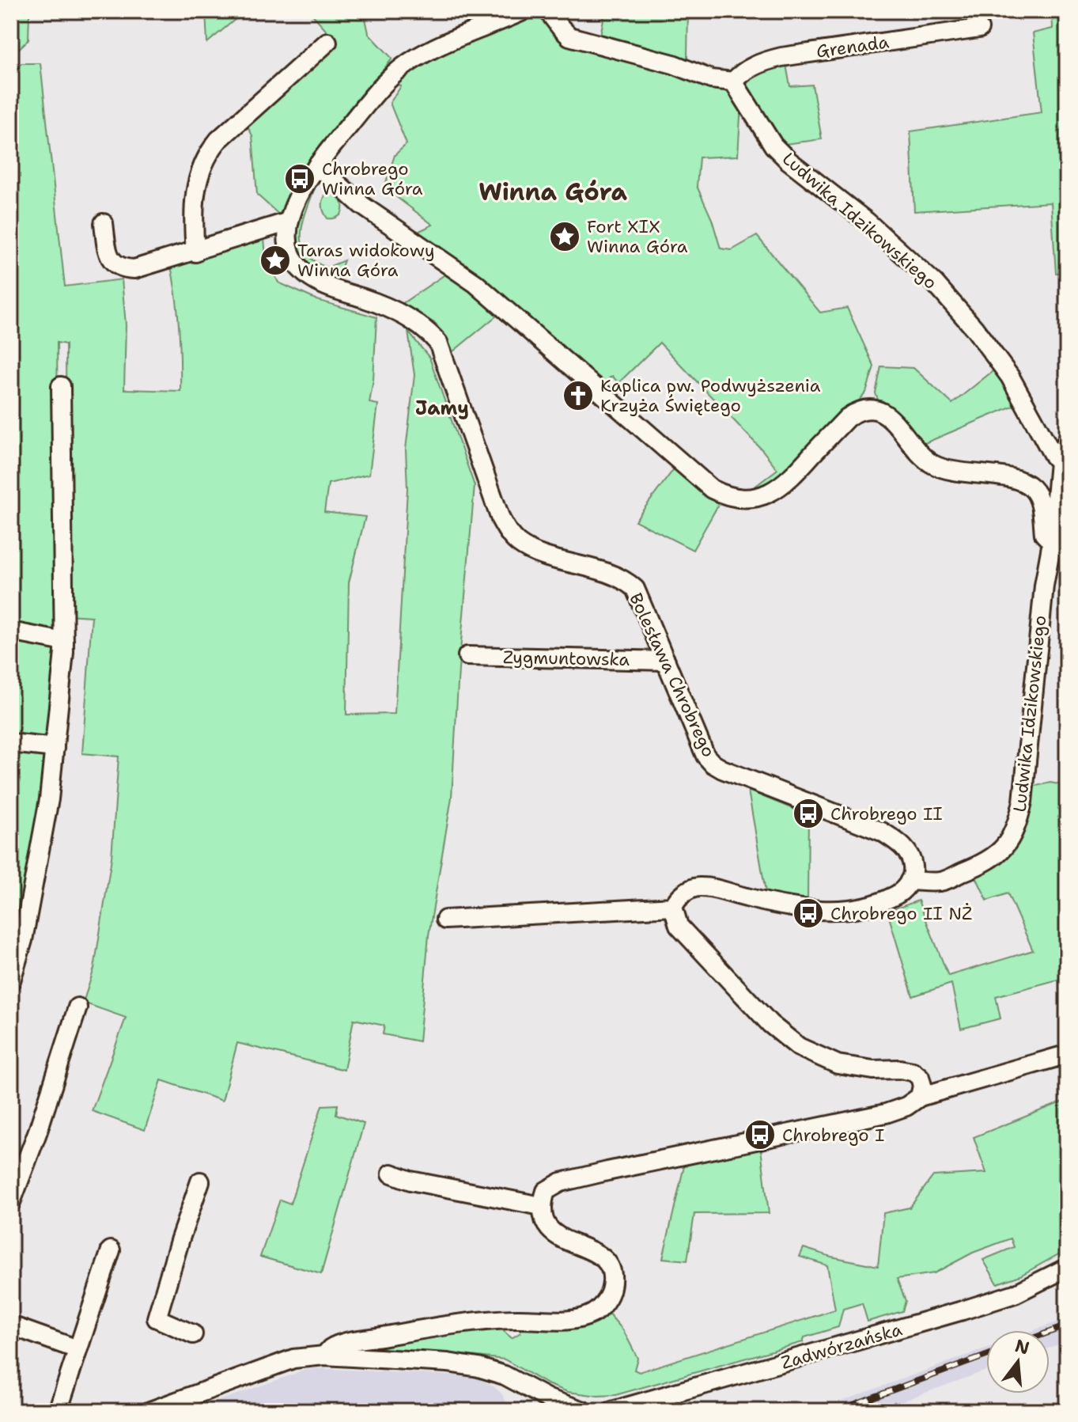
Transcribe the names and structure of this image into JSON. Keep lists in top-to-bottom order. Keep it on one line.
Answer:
{"streets":{"street":["Grenada","Ludwika Idzikowskiego","Zygmuntowska","Bolesława Chrobrego","Zadwórzańska"]},"crossings":[["Grenada","Ludwika Idzikowskiego"],["Ludwika Idzikowskiego","Bolesława Chrobrego"],["Zygmuntowska","Bolesława Chrobrego"]],"districts":["Winna Góra","Jamy"],"places":{"bus stop":["Chrobrego Winna Góra","Chrobrego II","Chrobrego II NŻ","Chrobrego I"],"place":["Fort XIX Winna Góra","Taras widokowy Winna Góra"],"church":["Kaplica pw. Podwyższenia Krzyża Świętego"]},"north":"top"}
